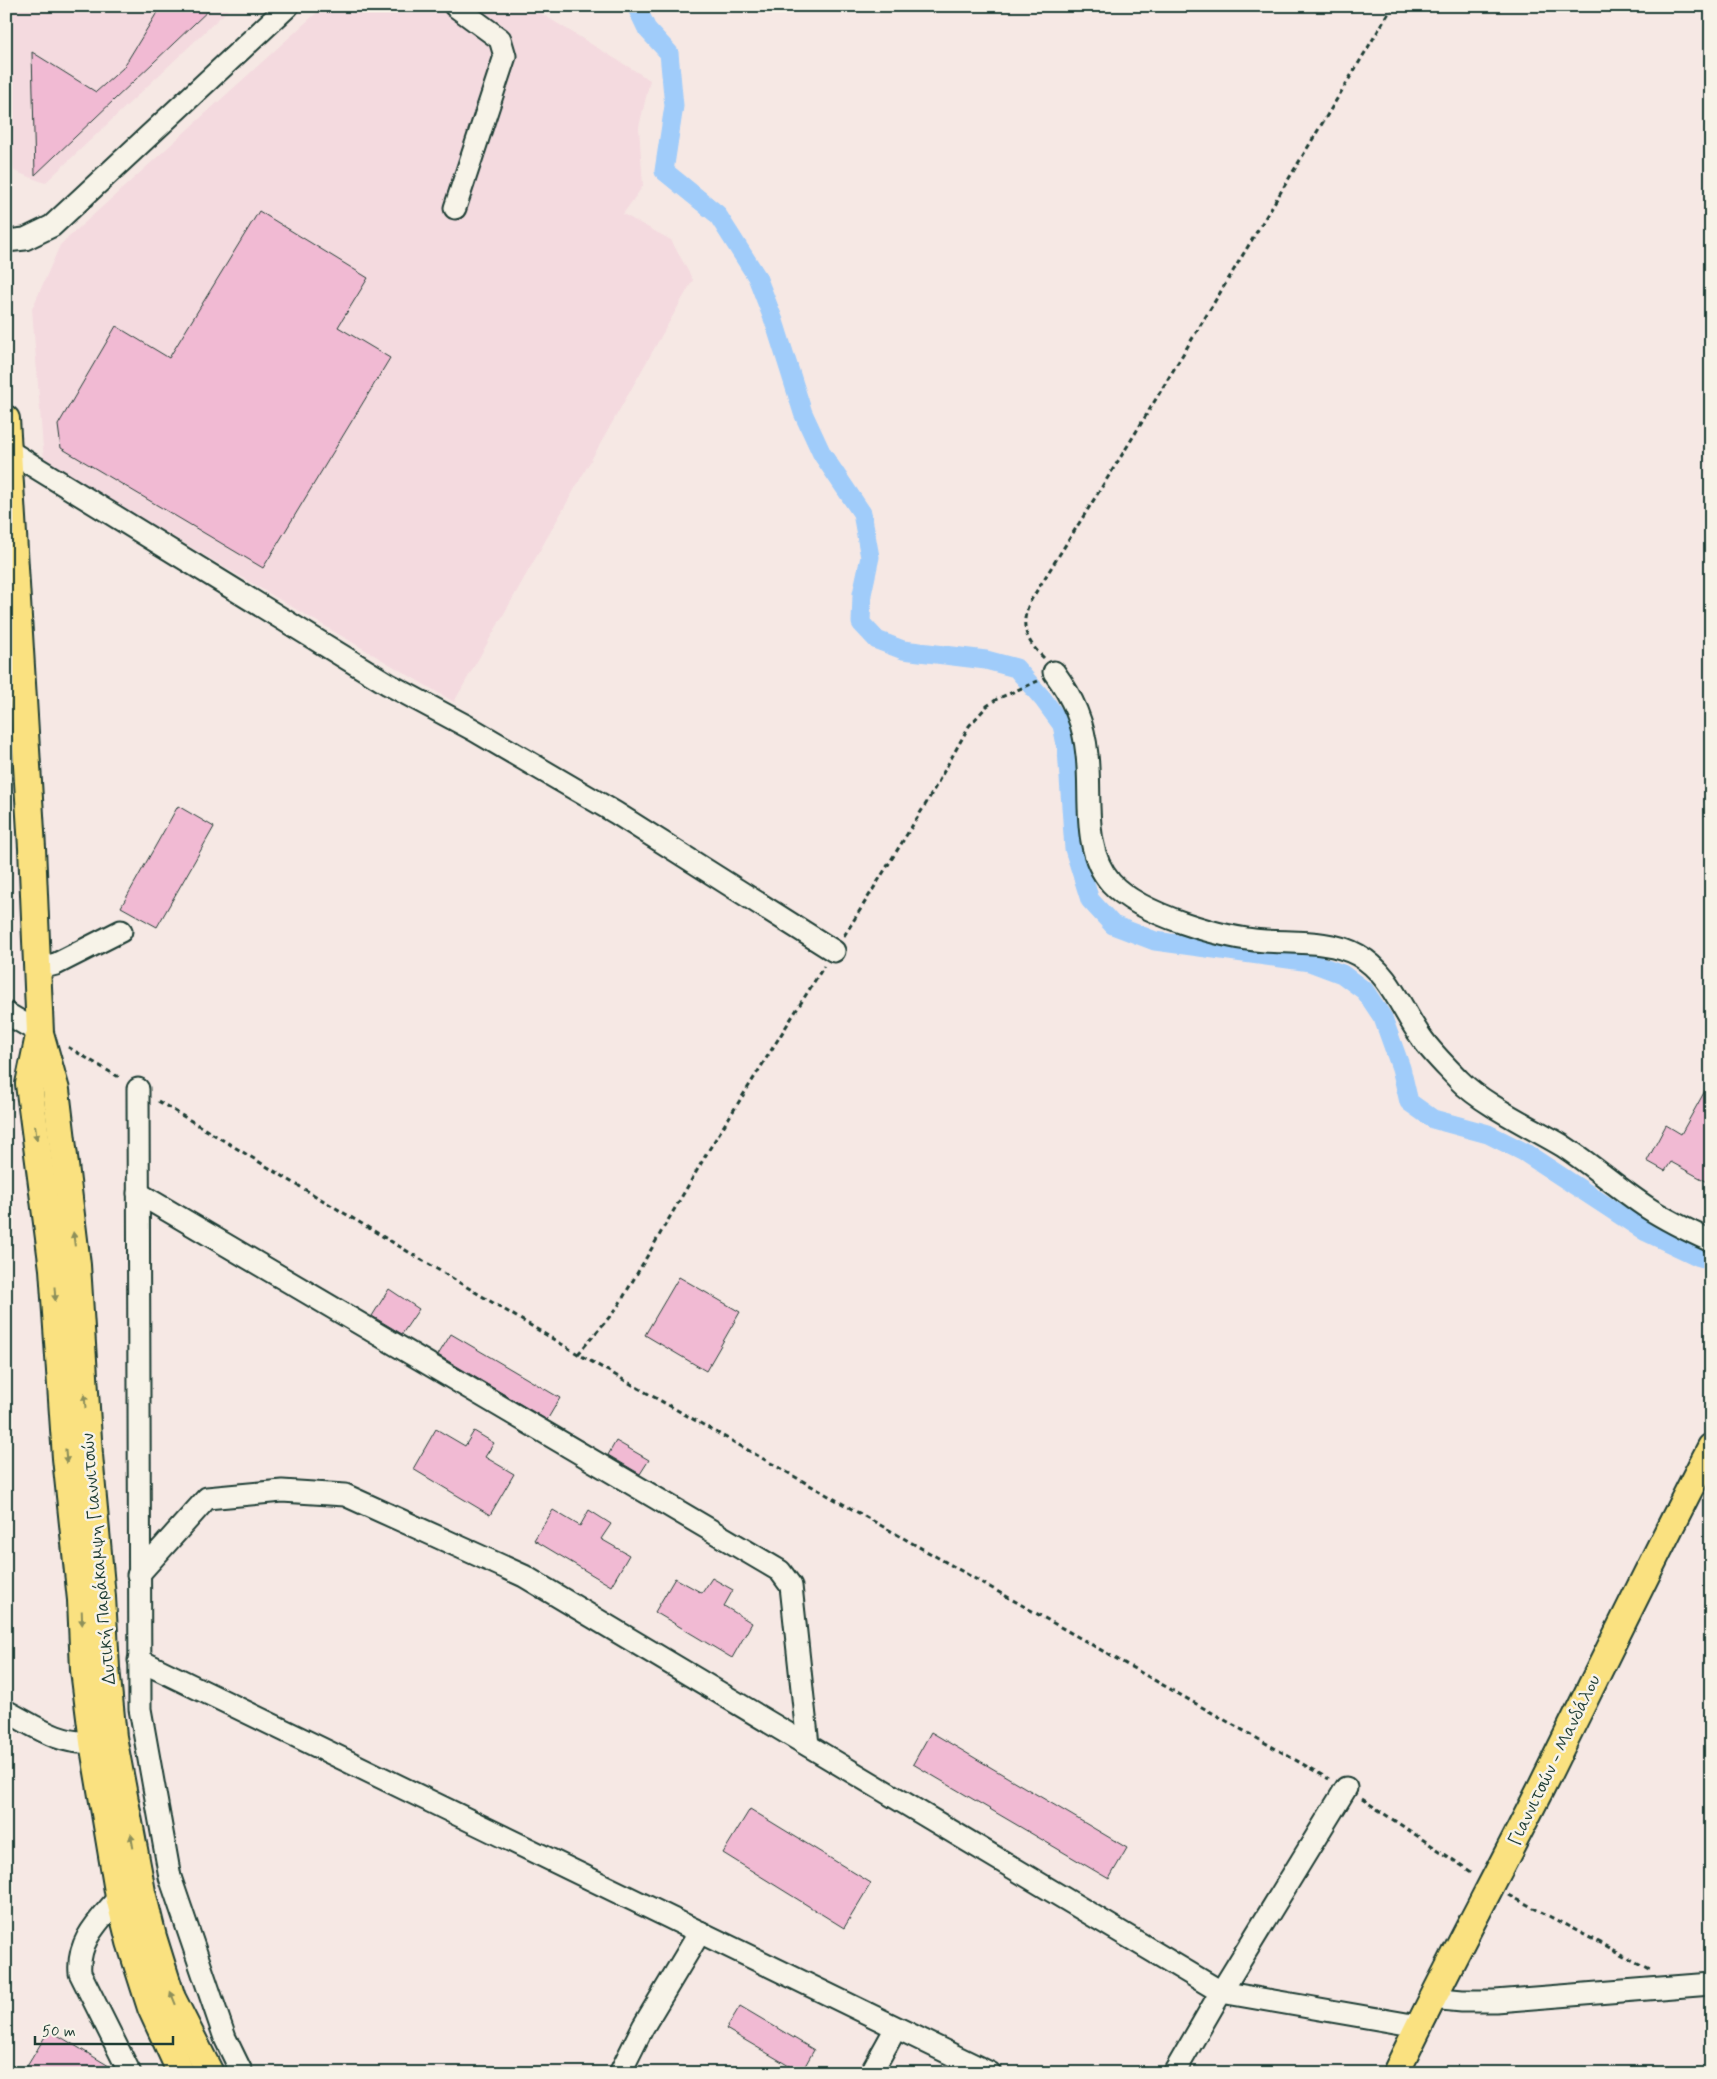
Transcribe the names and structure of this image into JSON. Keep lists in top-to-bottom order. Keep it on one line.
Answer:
{"streets":{"main road":["Δυτική Παράκαμψη Γιαννιτσών","Γιαννιτσών - Μανδάλου"]},"scale_bar":"50 m"}
